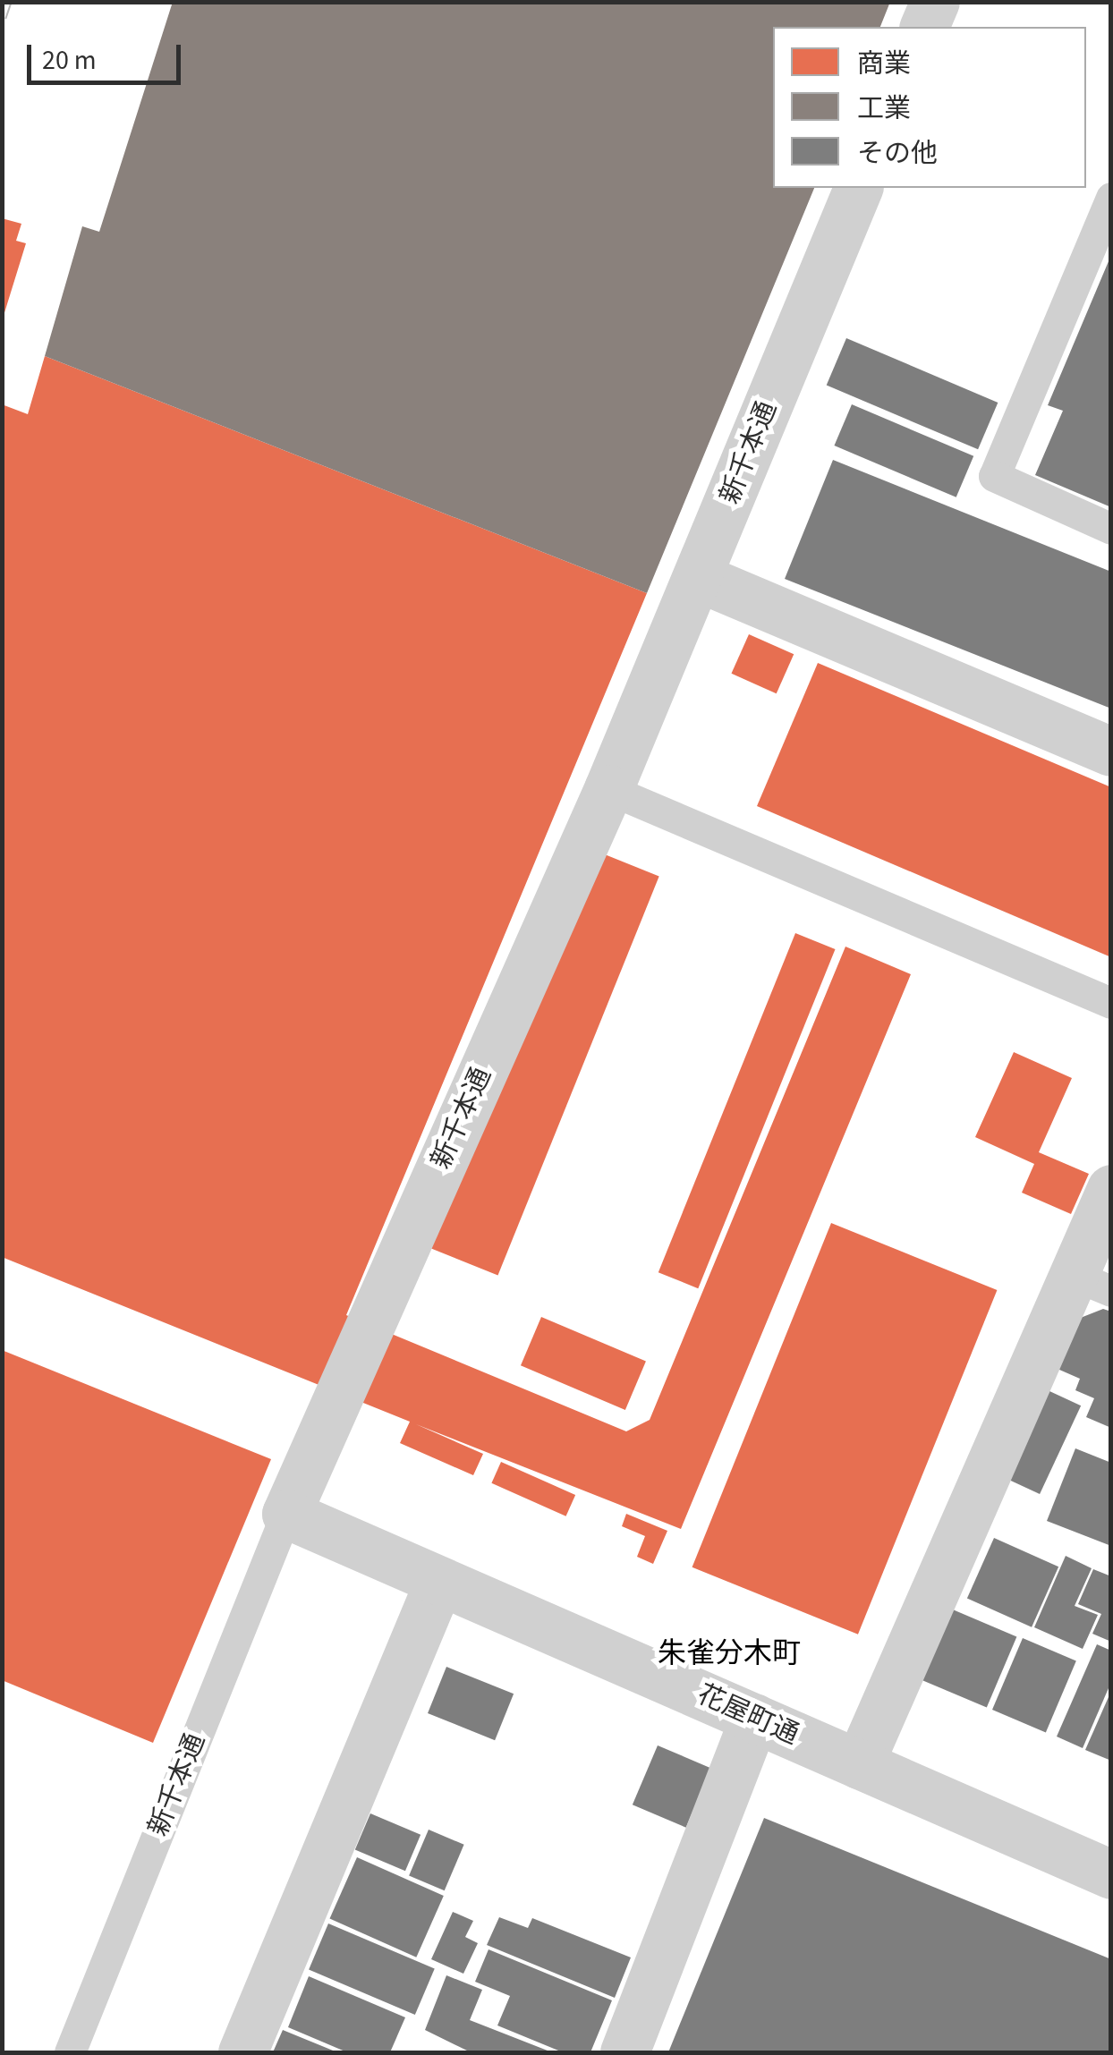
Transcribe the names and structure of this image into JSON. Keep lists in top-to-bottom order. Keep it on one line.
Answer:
{"streets":{"street":["新千本通","花屋町通"]},"crossings":[["新千本通","花屋町通"]],"districts":["朱雀分木町"],"legend":["商業","工業","その他"],"scale_bar":"20 m"}
